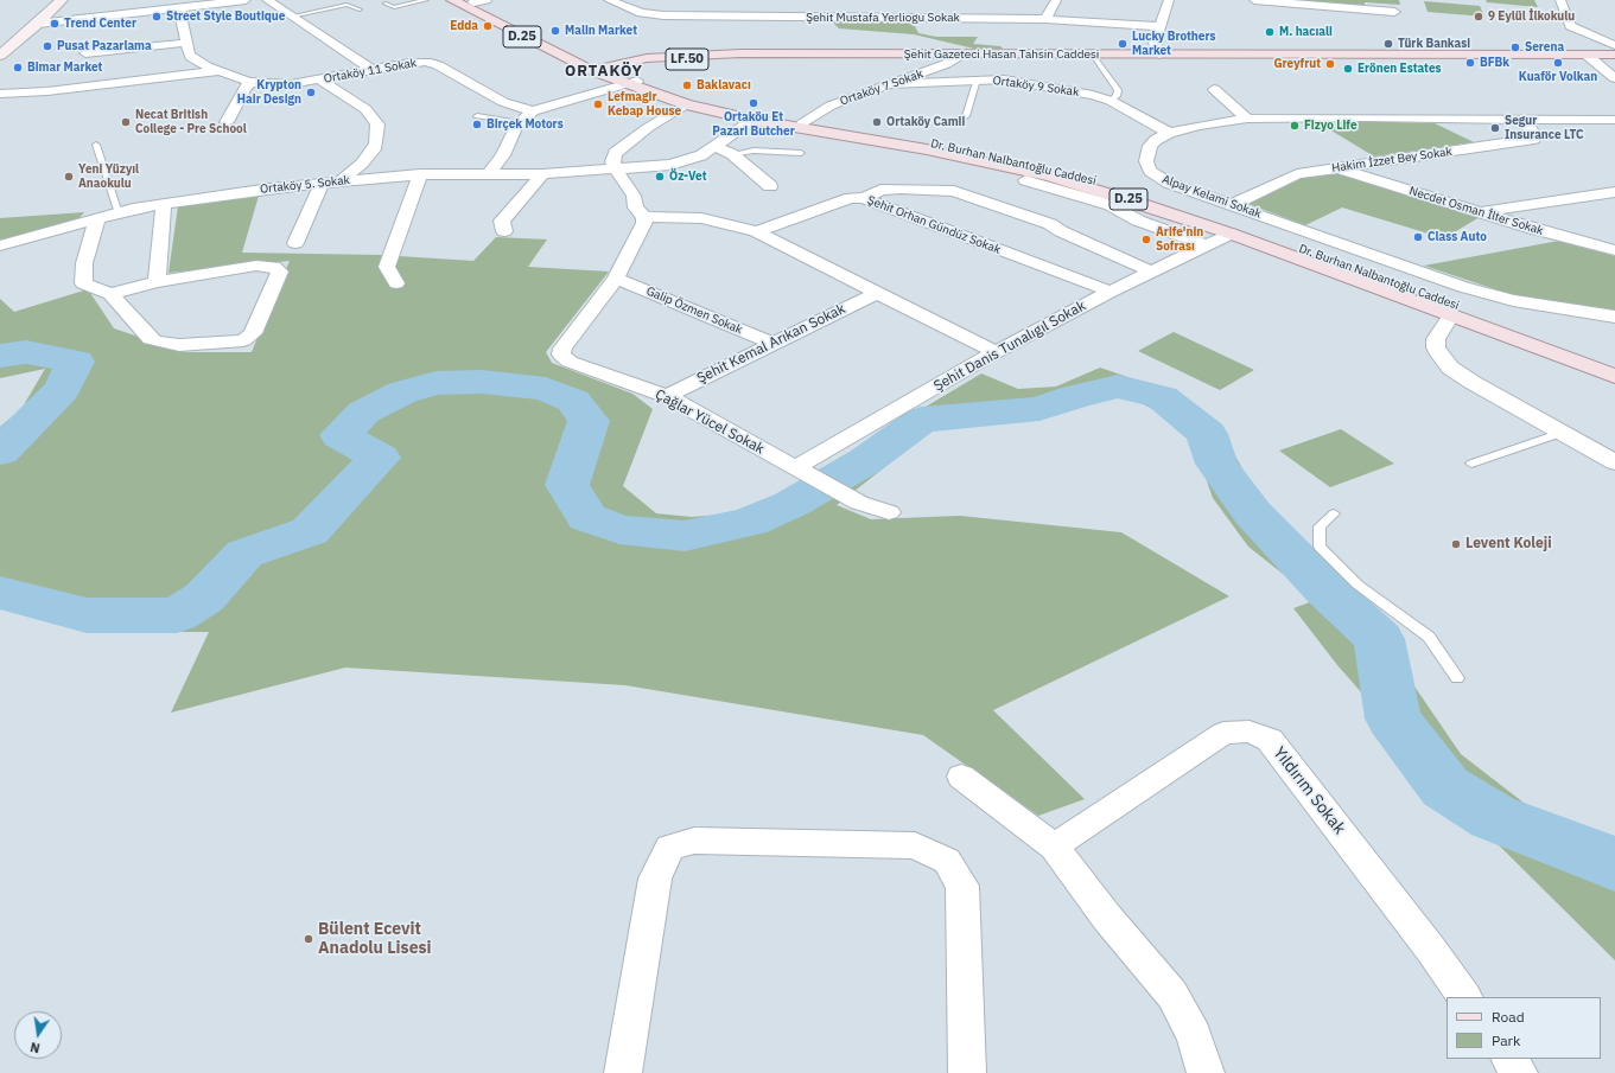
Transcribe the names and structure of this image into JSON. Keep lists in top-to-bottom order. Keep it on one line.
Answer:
{"streets":{"main road":["D.25","Şehit Gazeteci Hasan Tahsin Caddesi","LF.50","Dr. Burhan Nalbantoğlu Caddesi"],"street":["Şehit Mustafa Yerliogu Sokak","Ortaköy 11 Sokak","Ortaköy 9 Sokak","Ortaköy 7 Sokak","Hakim İzzet Bey Sokak","Ortaköy 5. Sokak","Alpay Kelami Sokak","Necdet Osman İlter Sokak","Şehit Orhan Gündüz Sokak","Galip Özmen Sokak","Şehit Kemal Arıkan Sokak","Şehit Danis Tunalıgıl Sokak","Çağlar Yücel Sokak","Yıldırım Sokak"]},"crossings":[["D.25","Şehit Gazeteci Hasan Tahsin Caddesi"],["D.25","Dr. Burhan Nalbantoğlu Caddesi"],["Şehit Gazeteci Hasan Tahsin Caddesi","Ortaköy 7 Sokak"],["Şehit Gazeteci Hasan Tahsin Caddesi","Dr. Burhan Nalbantoğlu Caddesi"],["Ortaköy 9 Sokak","Ortaköy 7 Sokak"],["Ortaköy 9 Sokak","Alpay Kelami Sokak"],["Ortaköy 7 Sokak","Dr. Burhan Nalbantoğlu Caddesi"],["Hakim İzzet Bey Sokak","Alpay Kelami Sokak"],["Hakim İzzet Bey Sokak","Necdet Osman İlter Sokak"],["Dr. Burhan Nalbantoğlu Caddesi","Ortaköy 5. Sokak"],["Dr. Burhan Nalbantoğlu Caddesi","Şehit Danis Tunalıgıl Sokak"],["Şehit Orhan Gündüz Sokak","Şehit Danis Tunalıgıl Sokak"],["Galip Özmen Sokak","Şehit Kemal Arıkan Sokak"],["Galip Özmen Sokak","Çağlar Yücel Sokak"],["Şehit Kemal Arıkan Sokak","Çağlar Yücel Sokak"],["Şehit Danis Tunalıgıl Sokak","Çağlar Yücel Sokak"]],"districts":["ORTAKÖY"],"places":["Street Style Boutique","9 Eylül İlkokulu","Trend Center","Edda","Malin Market","M. hacıali","Lucky Brothers Market","Türk Bankasi","Pusat Pazarlama","Serena","BFBk","Kuaför Volkan","Greyfrut","Bimar Market","Erönen Estates","Baklavacı","Krypton Hair Design","Ortaköu Et Pazari Butcher","Lefmagir Kebap House","Necat British College - Pre School","Ortaköy Camii","Birçek Motors","Fizyo Life","Segur Insurance LTC","Yeni Yüzyıl Anaokulu","Öz-Vet","Class Auto","Arife'nin Sofrası","Levent Koleji","Bülent Ecevit Anadolu Lisesi"],"legend":["Road","Park"],"north":"bottom"}
